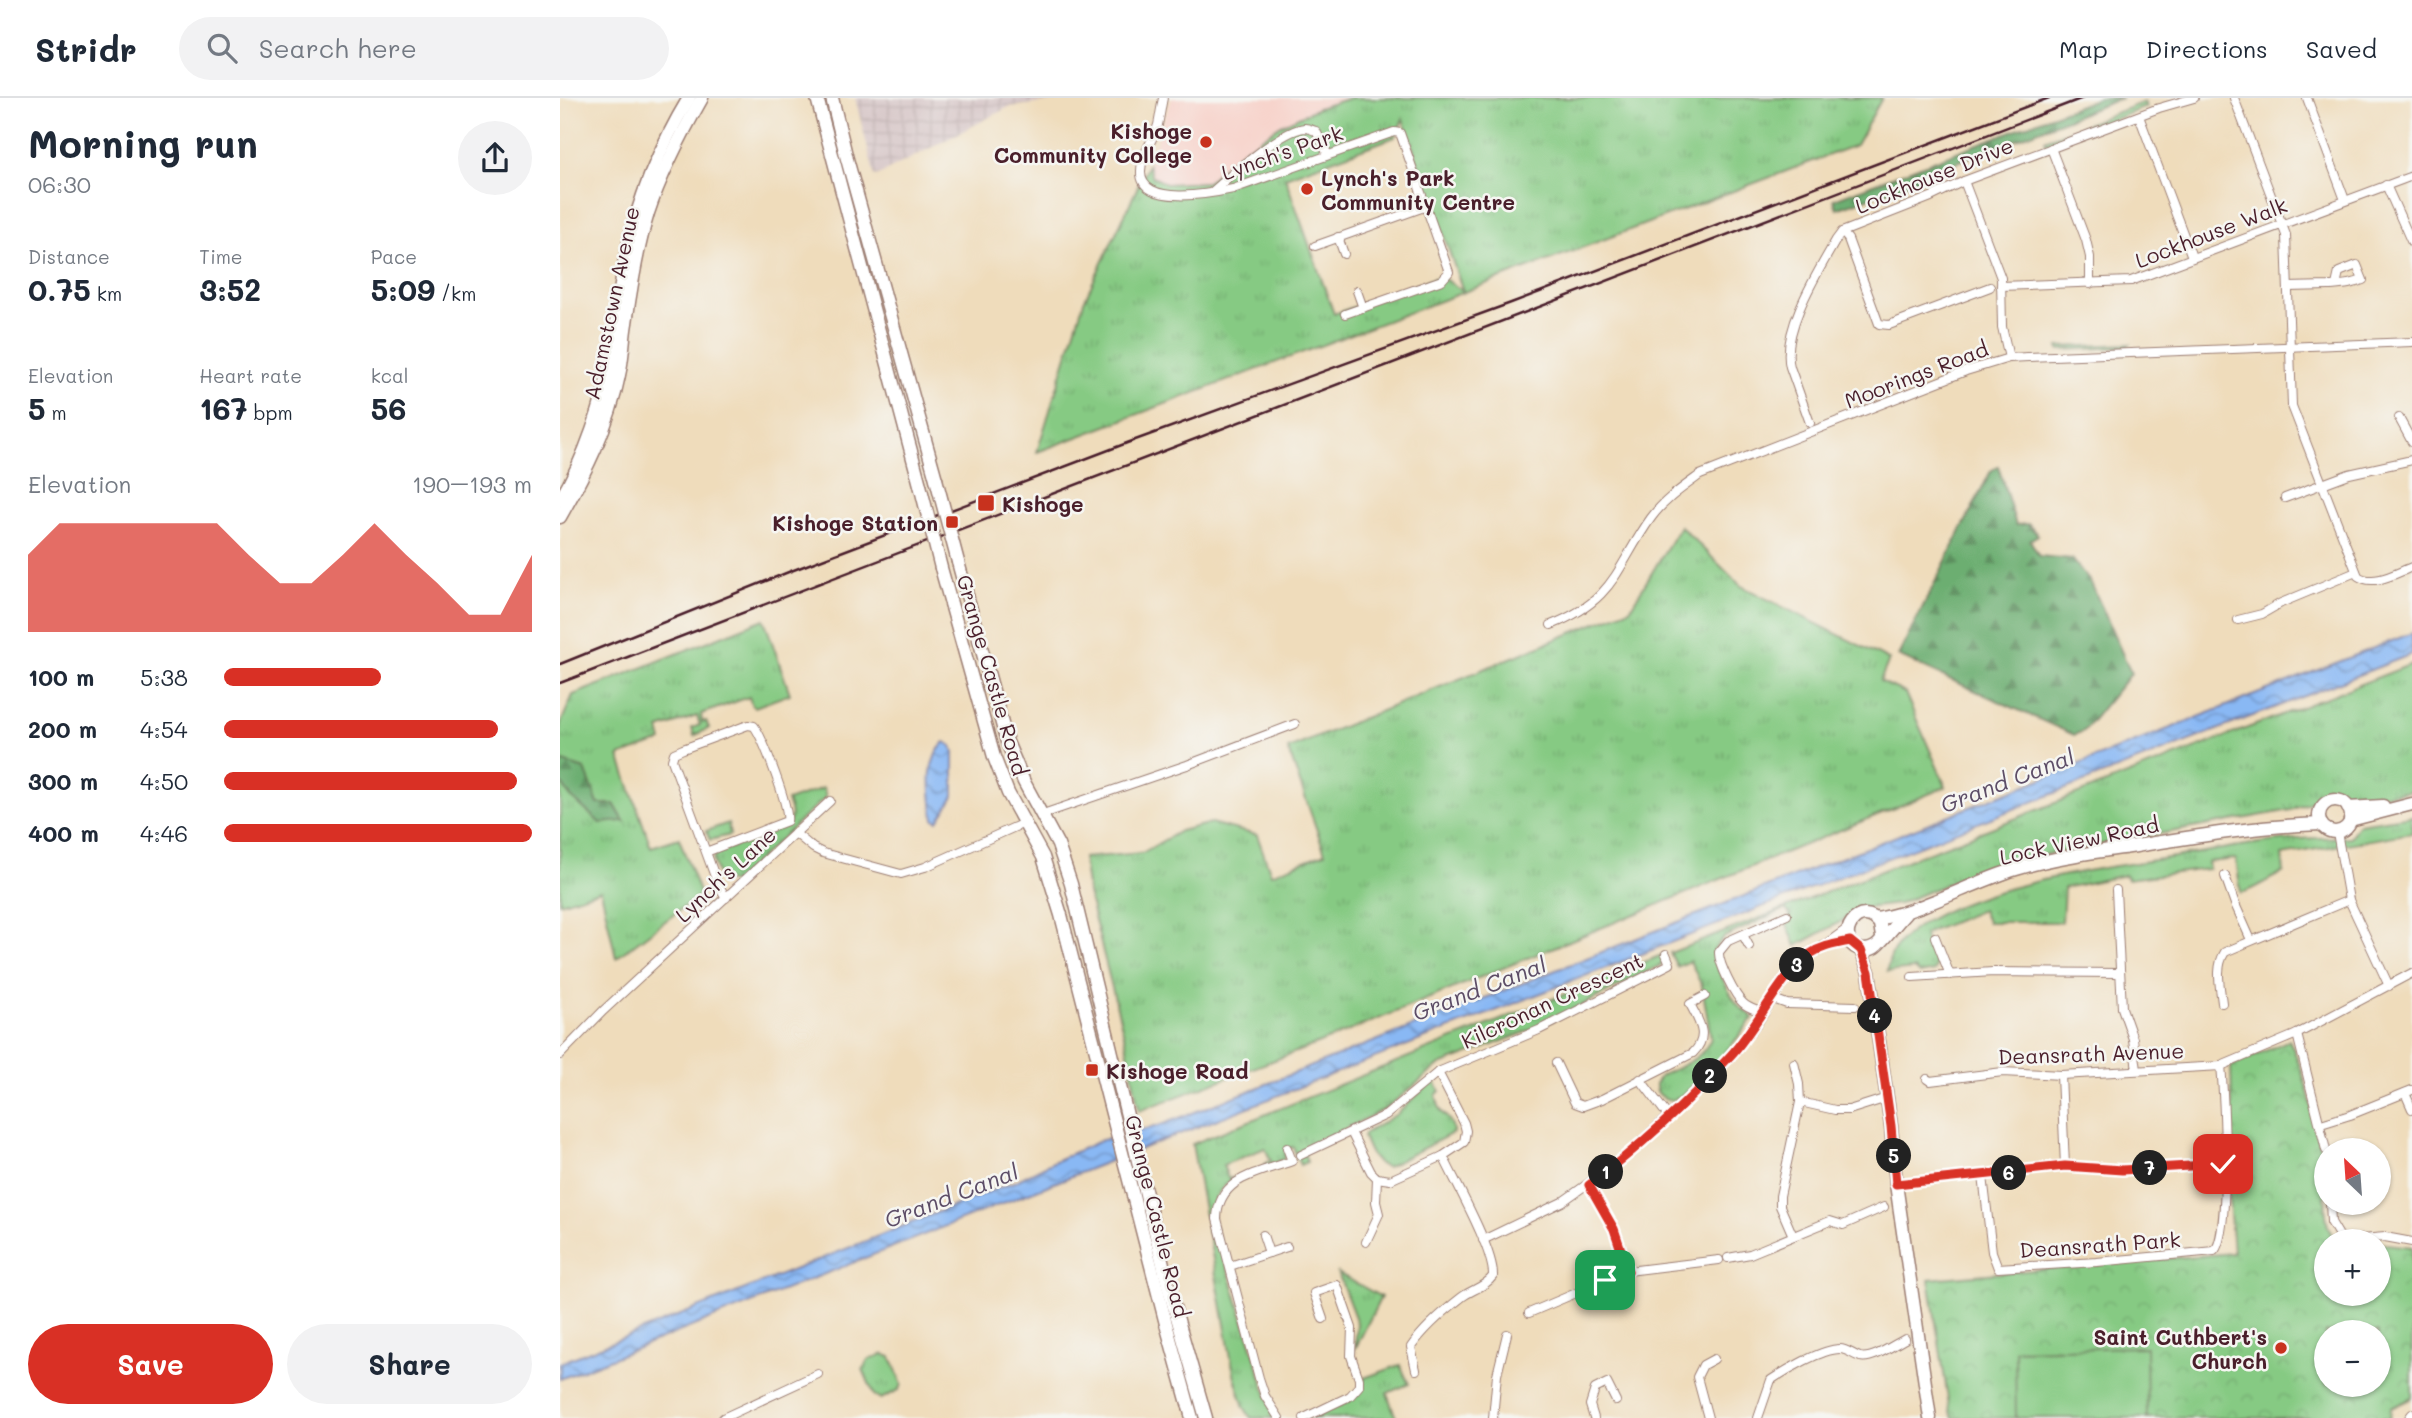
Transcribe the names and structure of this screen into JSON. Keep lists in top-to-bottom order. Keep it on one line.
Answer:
{"streets":{"main road":["Adamstown Avenue","Grange Castle Road","Lock View Road"],"street":["Lynch's Park","Lockhouse Drive","Lockhouse Walk","Moorings Road","Lynch's Lane","Kilcronan Crescent","Deansrath Avenue","Deansrath Park"]},"crossings":[["Grange Castle Road","Lynch's Lane"]],"water":["Grand Canal"],"places":{"other":["Kishoge Community College","Lynch's Park Community Centre","Saint Cuthbert's Church"],"transit":["Kishoge","Kishoge Station","Kishoge Road"]},"north":"top left","page":{"header":"Stridr","search":"Search here","nav":["Map","Directions","Saved"],"heading":["Morning run","06:30"],"stats":[["Distance","0.75 km"],["Time","3:52"],["Pace","5:09 /km"],["Elevation","5 m"],["Heart rate","167 bpm"],["kcal","56"]],"chart":["Elevation","190–193 m"],"list":[{"name":"100 m","note":"5:38"},{"name":"200 m","note":"4:54"},{"name":"300 m","note":"4:50"},{"name":"400 m","note":"4:46"}],"pins":["3","4","2","5","7","1","6"],"map_buttons":["+","−"],"buttons":["Save","Share"]}}
